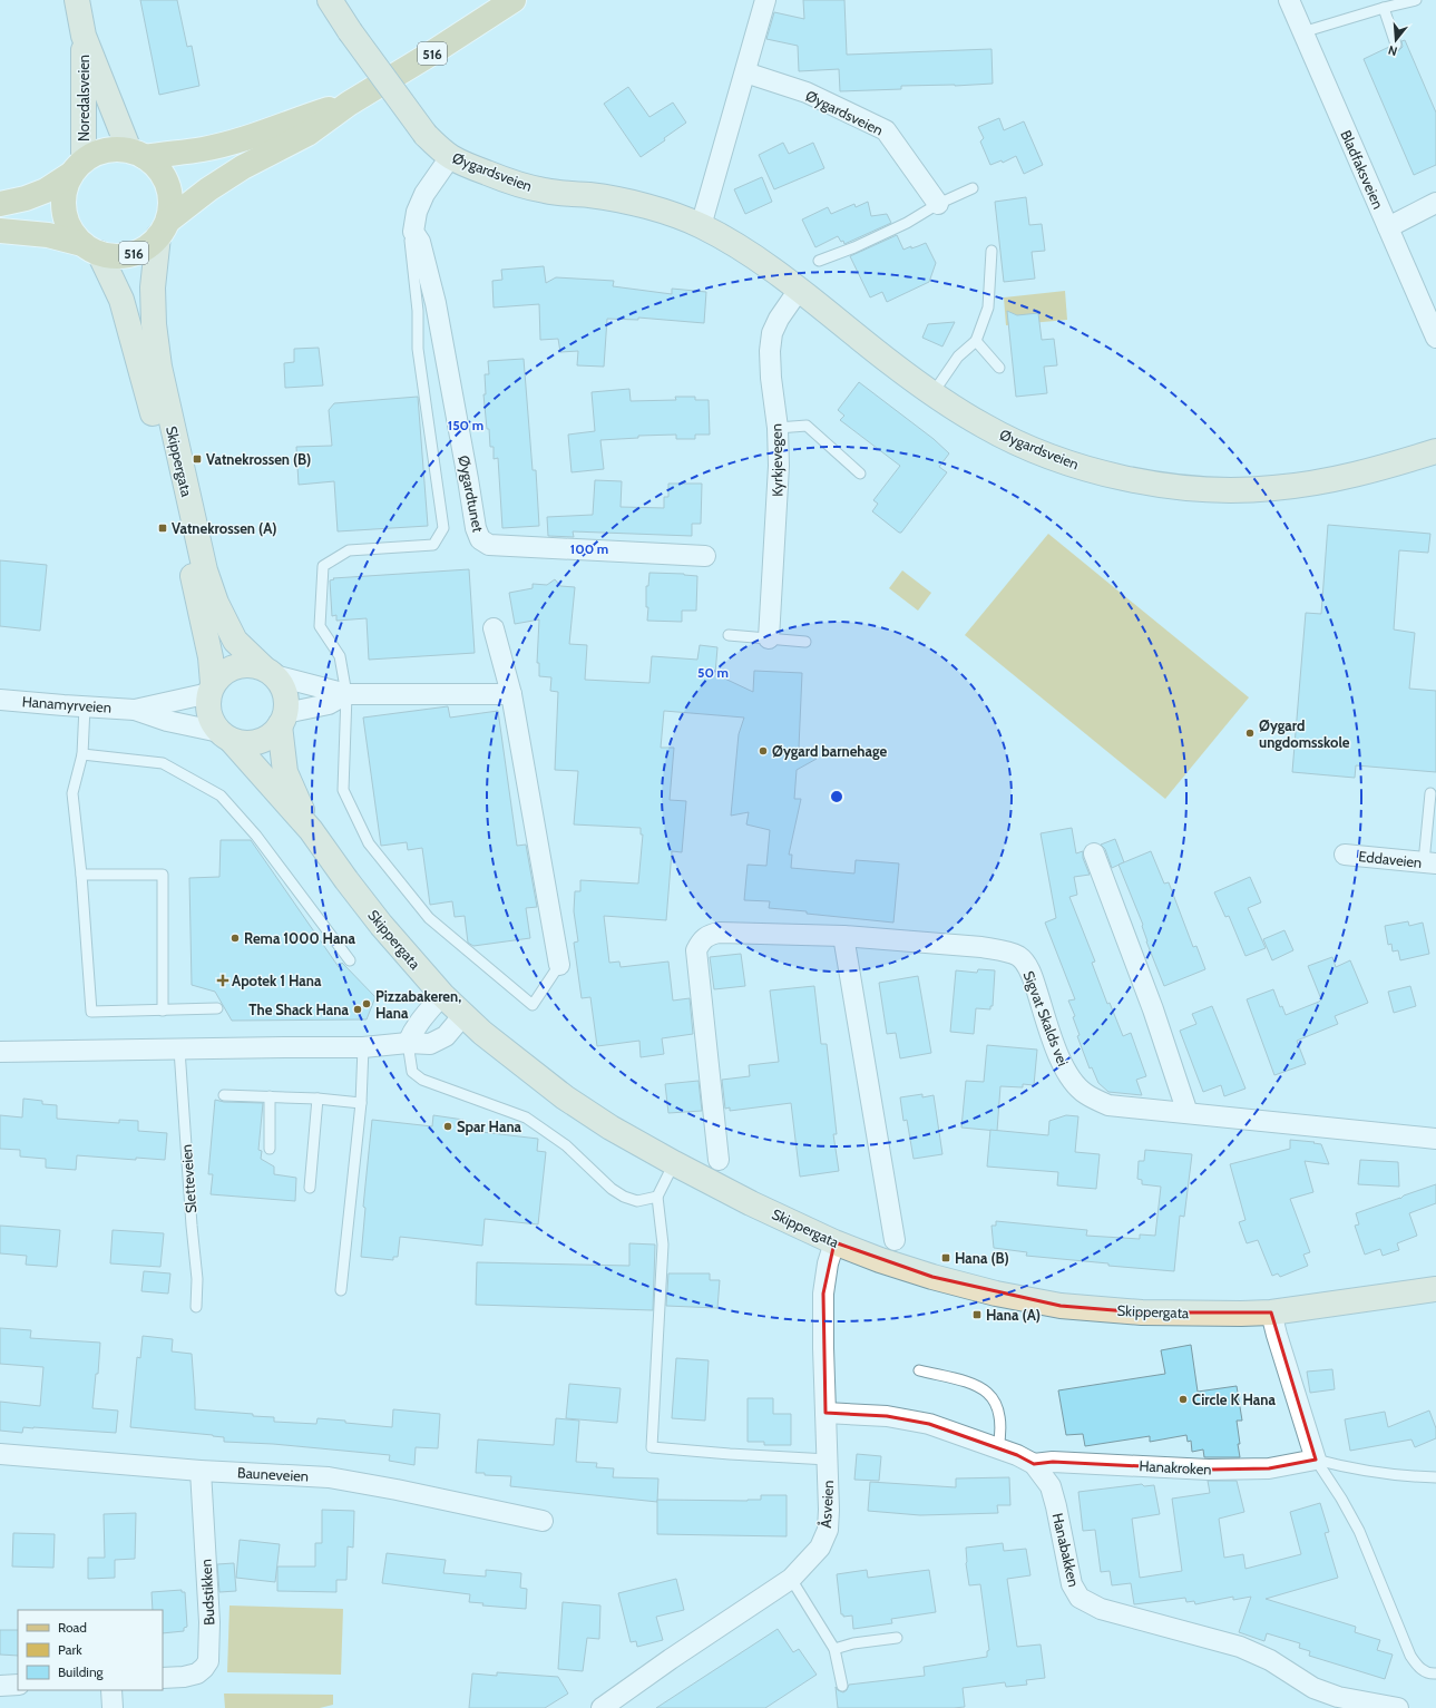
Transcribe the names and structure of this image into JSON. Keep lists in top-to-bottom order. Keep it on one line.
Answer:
{"streets":{"main road":["516","Noredalsveien","Øygardsveien","Skippergata"],"street":["Bladfaksveien","Kyrkjevegen","Øygardtunet","Hanamyrveien","Eddaveien","Sigvat Skalds vei","Hanakroken","Bauneveien","Åsveien","Hanabakken","Budstikken"],"lane":["Sletteveien"]},"crossings":[["516","Noredalsveien"],["516","Skippergata"],["Noredalsveien","Skippergata"],["Øygardsveien","Kyrkjevegen"],["Skippergata","Hanamyrveien"],["Skippergata","Åsveien"],["Hanakroken","Hanabakken"],["Bauneveien","Budstikken"],["Åsveien","Hanabakken"]],"places":{"transit":["Vatnekrossen (B)","Vatnekrossen (A)","Hana (B)","Hana (A)"],"other":["Øygard ungdomsskole","Øygard barnehage","Rema 1000 Hana","Pizzabakeren, Hana","The Shack Hana","Spar Hana","Circle K Hana"],"health":["Apotek 1 Hana"]},"legend":["Road","Park","Building"],"north":"bottom","rings":["150 m","100 m","50 m"]}
